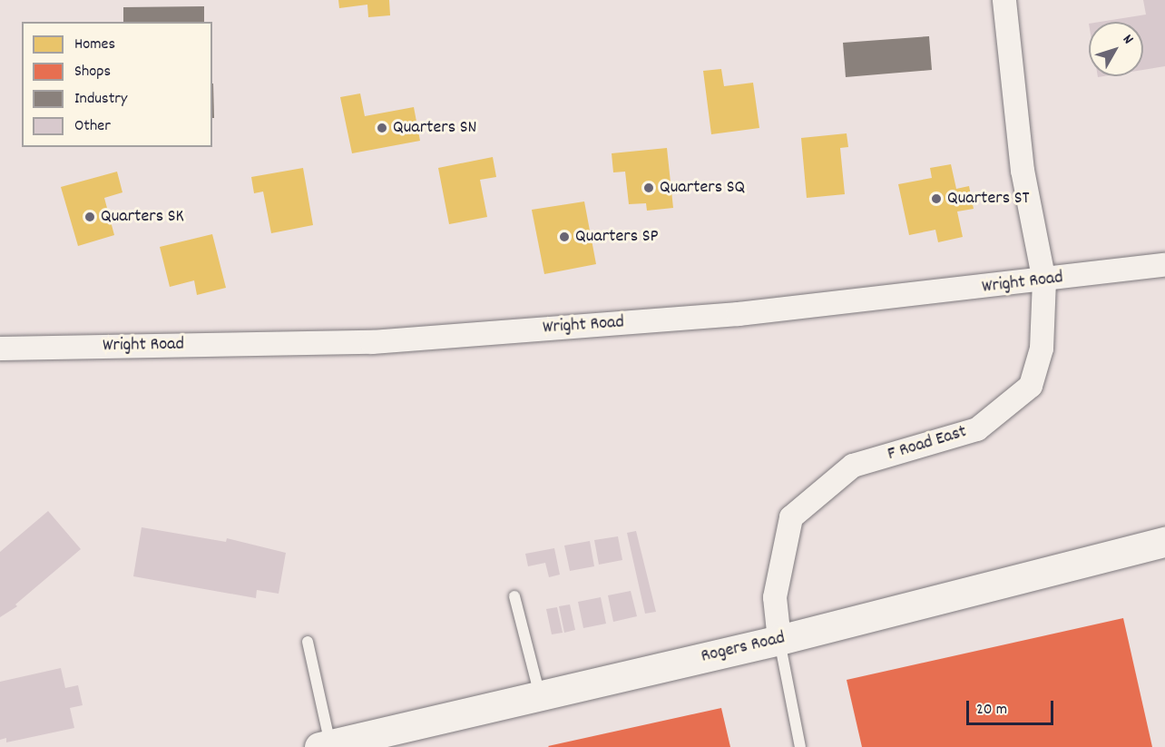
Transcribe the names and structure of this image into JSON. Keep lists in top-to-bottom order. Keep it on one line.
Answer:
{"streets":{"street":["Wright Road","F Road East","Rogers Road"]},"crossings":[["Wright Road","F Road East"],["F Road East","Rogers Road"]],"places":["Quarters SN","Quarters SQ","Quarters ST","Quarters SK","Quarters SP"],"legend":["Homes","Shops","Industry","Other"],"scale_bar":"20 m","north":"top right"}
